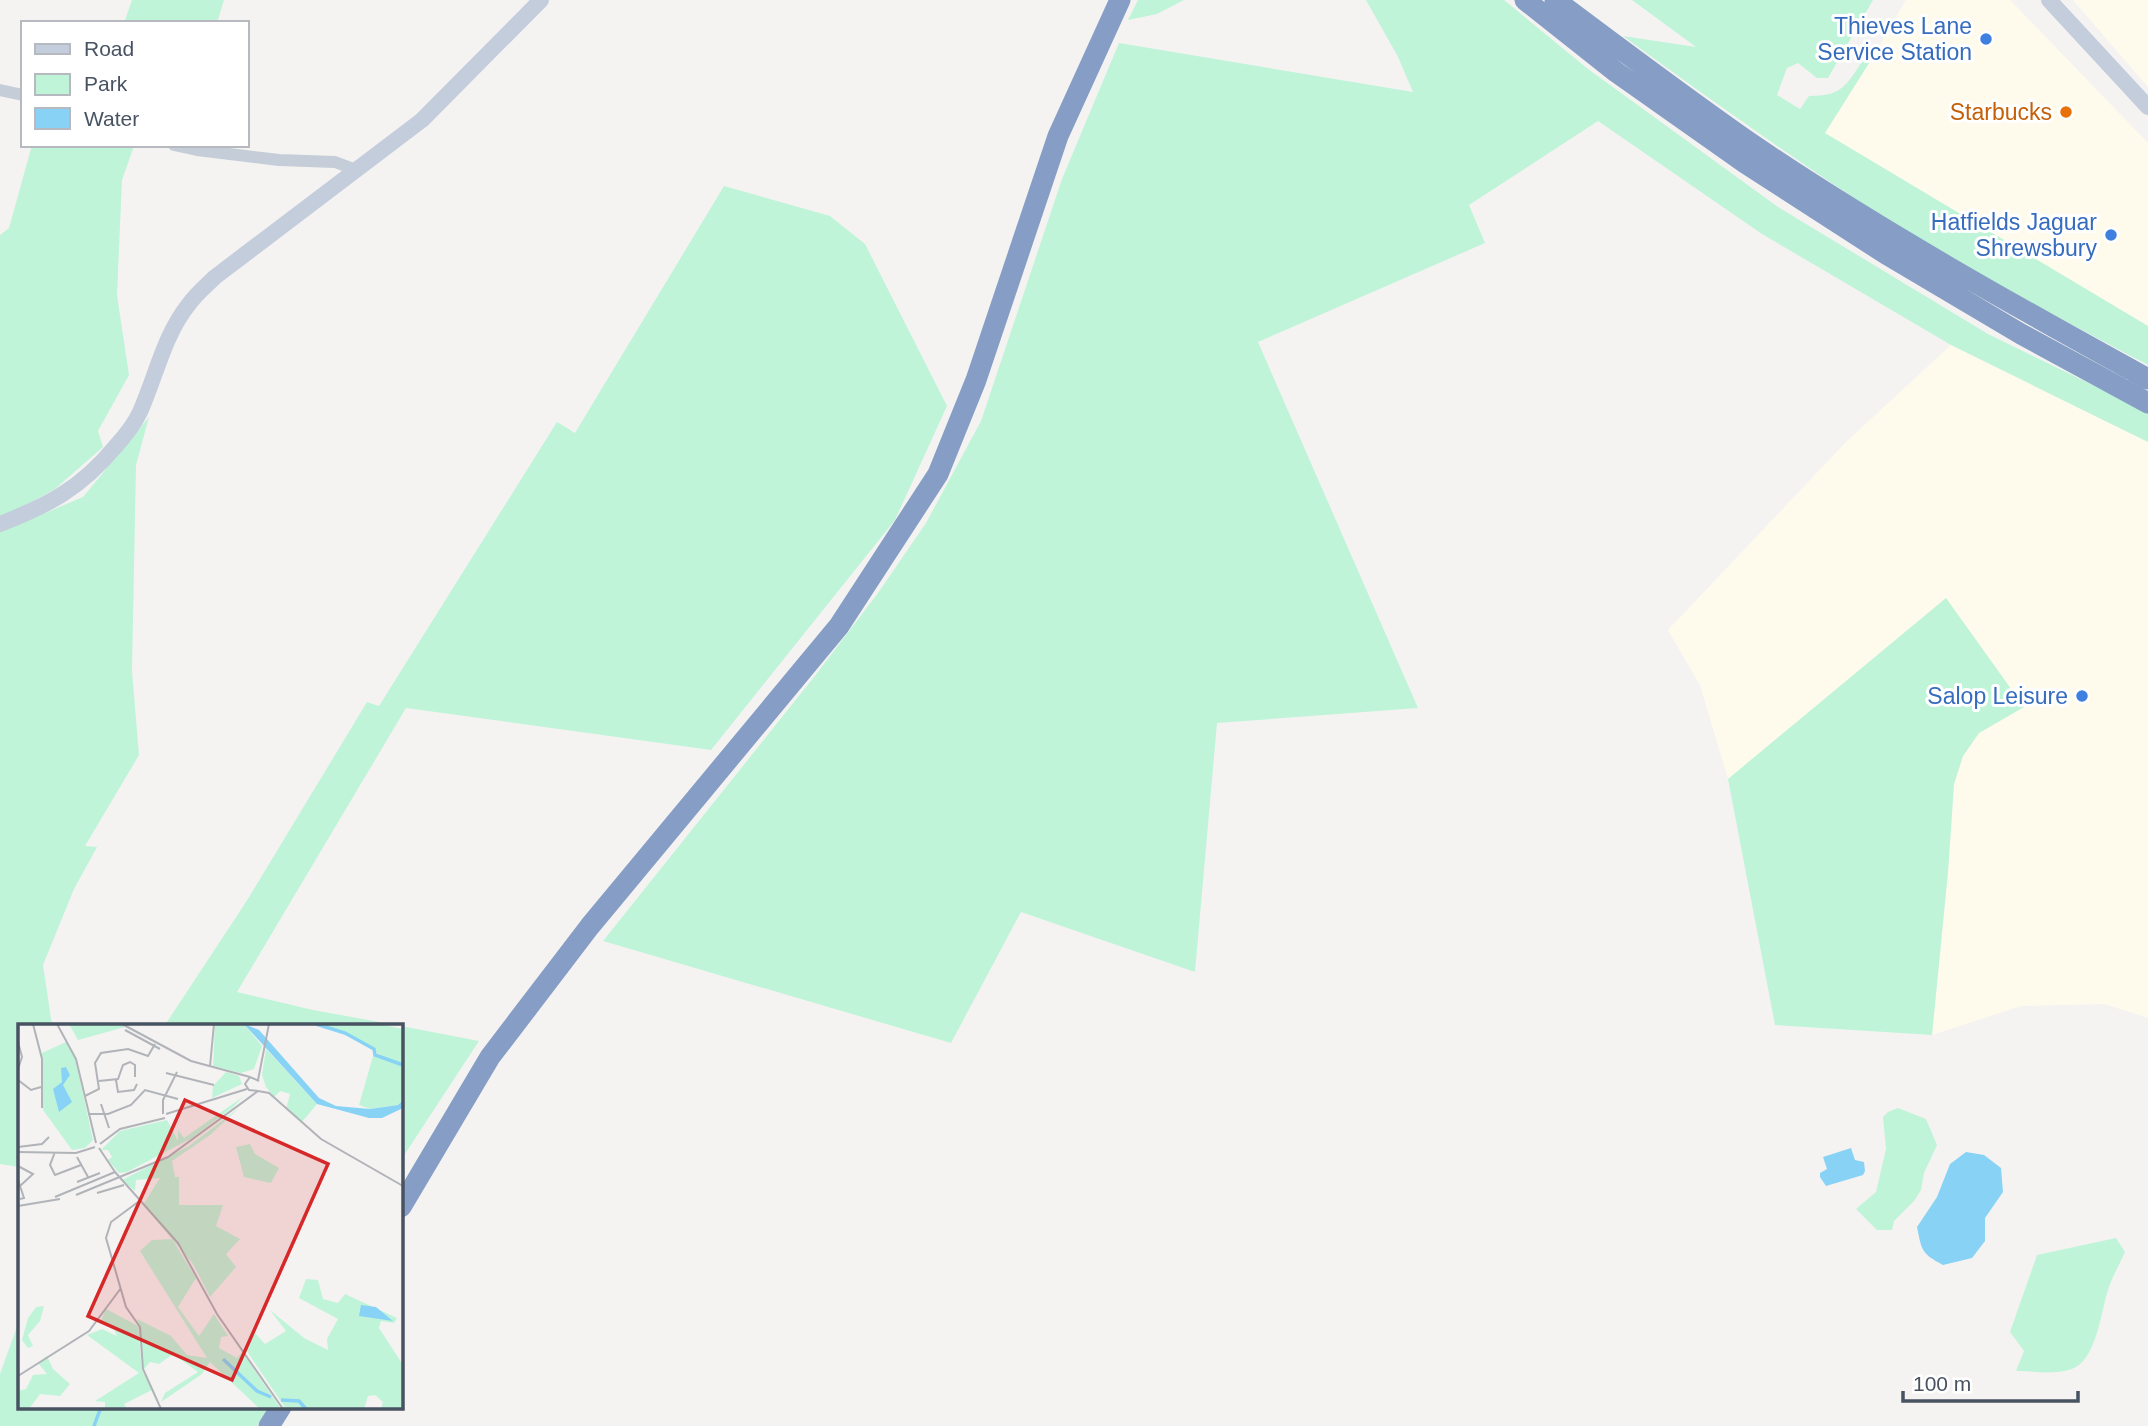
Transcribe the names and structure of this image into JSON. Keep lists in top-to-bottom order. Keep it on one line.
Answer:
{"places":["Thieves Lane Service Station","Starbucks","Hatfields Jaguar Shrewsbury","Salop Leisure"],"legend":["Road","Park","Water"],"scale_bar":"100 m"}
